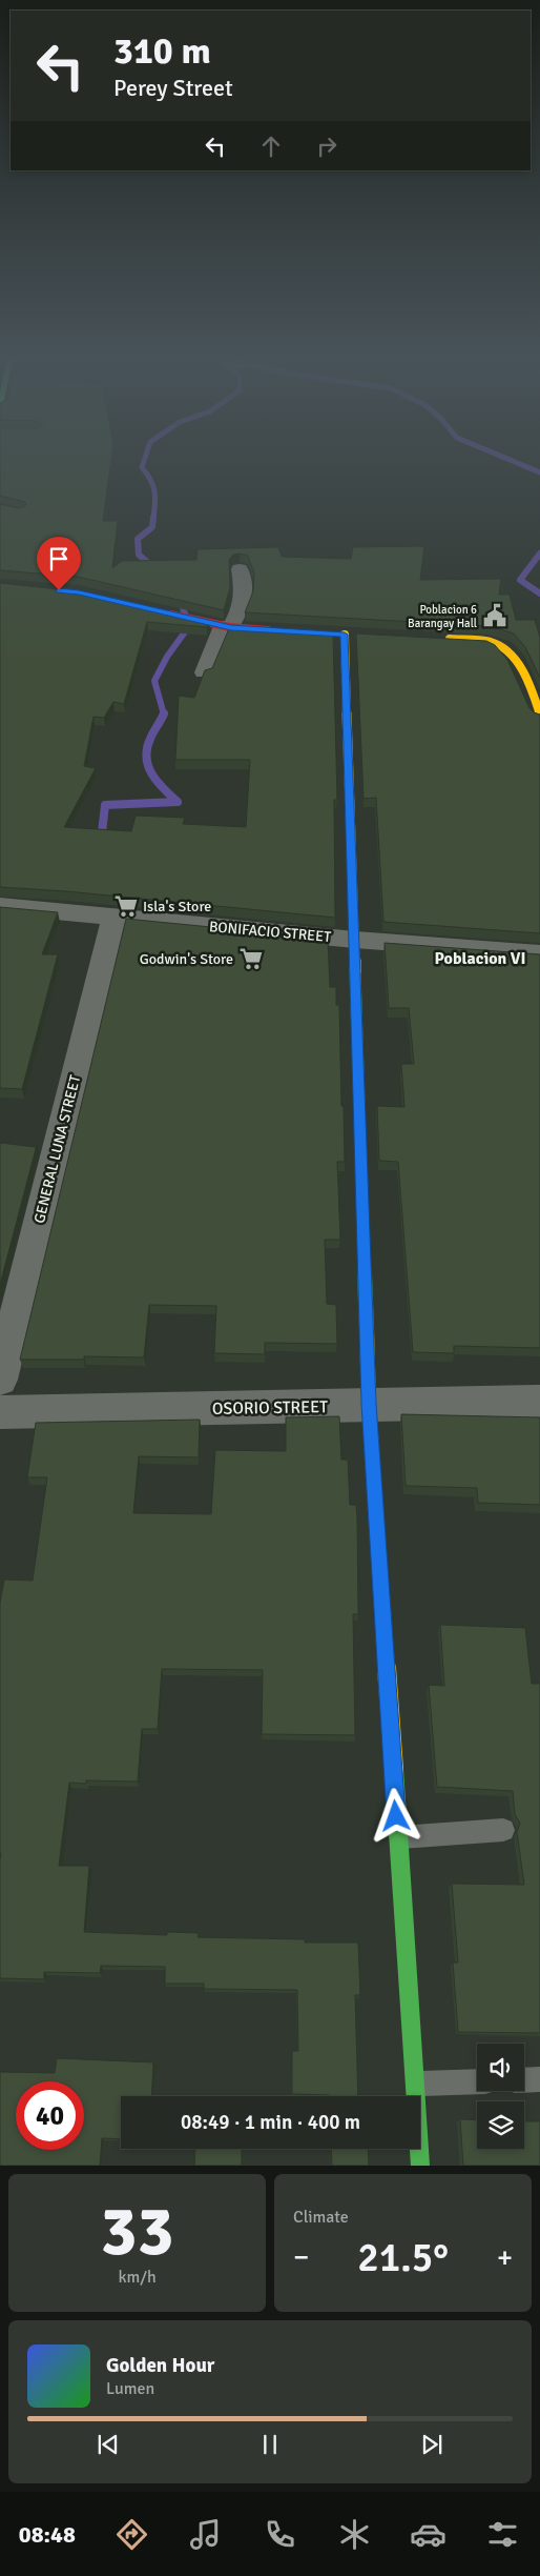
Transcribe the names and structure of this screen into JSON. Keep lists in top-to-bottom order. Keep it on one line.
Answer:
{"streets":{"street":["BONIFACIO STREET","GENERAL LUNA STREET","OSORIO STREET"]},"crossings":[["BONIFACIO STREET","GENERAL LUNA STREET"]],"districts":["Poblacion VI"],"places":{"public building":["Poblacion 6 Barangay Hall"],"supermarket":["Isla's Store","Godwin's Store"]},"page":{"turn":["310 m","Perey Street"],"limit":"40","trip":"08:49 · 1 min · 400 m","tile":[["33","km/h"],"Climate"],"heat":["−","21.5°","+"],"song":["Golden Hour","Lumen"],"tabs":"08:48"}}
